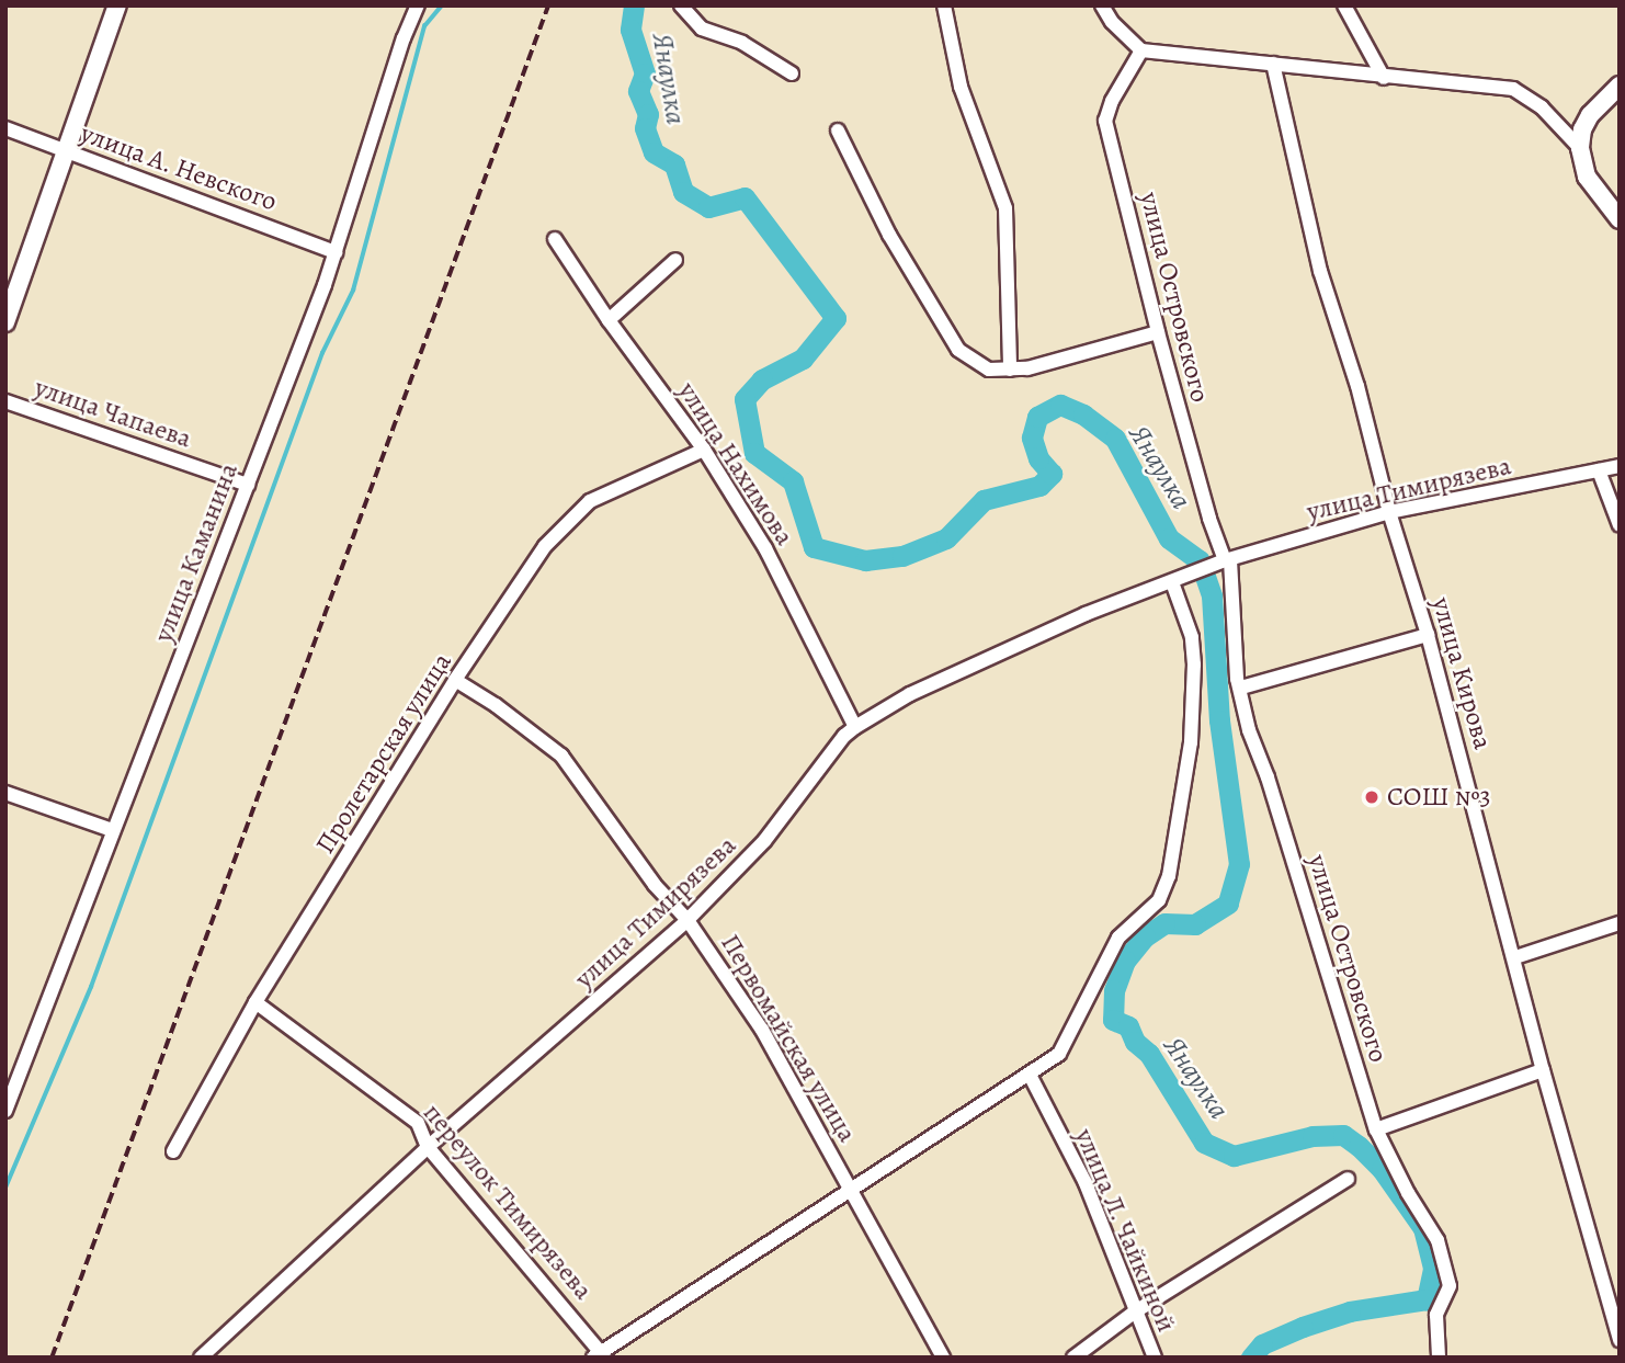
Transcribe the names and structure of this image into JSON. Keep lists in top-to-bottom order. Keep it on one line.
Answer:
{"streets":{"street":["улица А. Невского","улица Островского","улица Чапаева","улица Нахимова","улица Тимирязева","улица Каманина","улица Кирова","Пролетарская улица","Первомайская улица","переулок Тимирязева","улица Л. Чайкиной"]},"crossings":[["улица А. Невского","улица Каманина"],["улица Островского","улица Тимирязева"],["улица Чапаева","улица Каманина"],["улица Нахимова","улица Тимирязева"],["улица Нахимова","Пролетарская улица"],["улица Тимирязева","улица Кирова"],["улица Тимирязева","Первомайская улица"],["улица Тимирязева","переулок Тимирязева"],["Пролетарская улица","Первомайская улица"],["Пролетарская улица","переулок Тимирязева"]],"water":["Янаулка"],"places":["СОШ №3"]}
